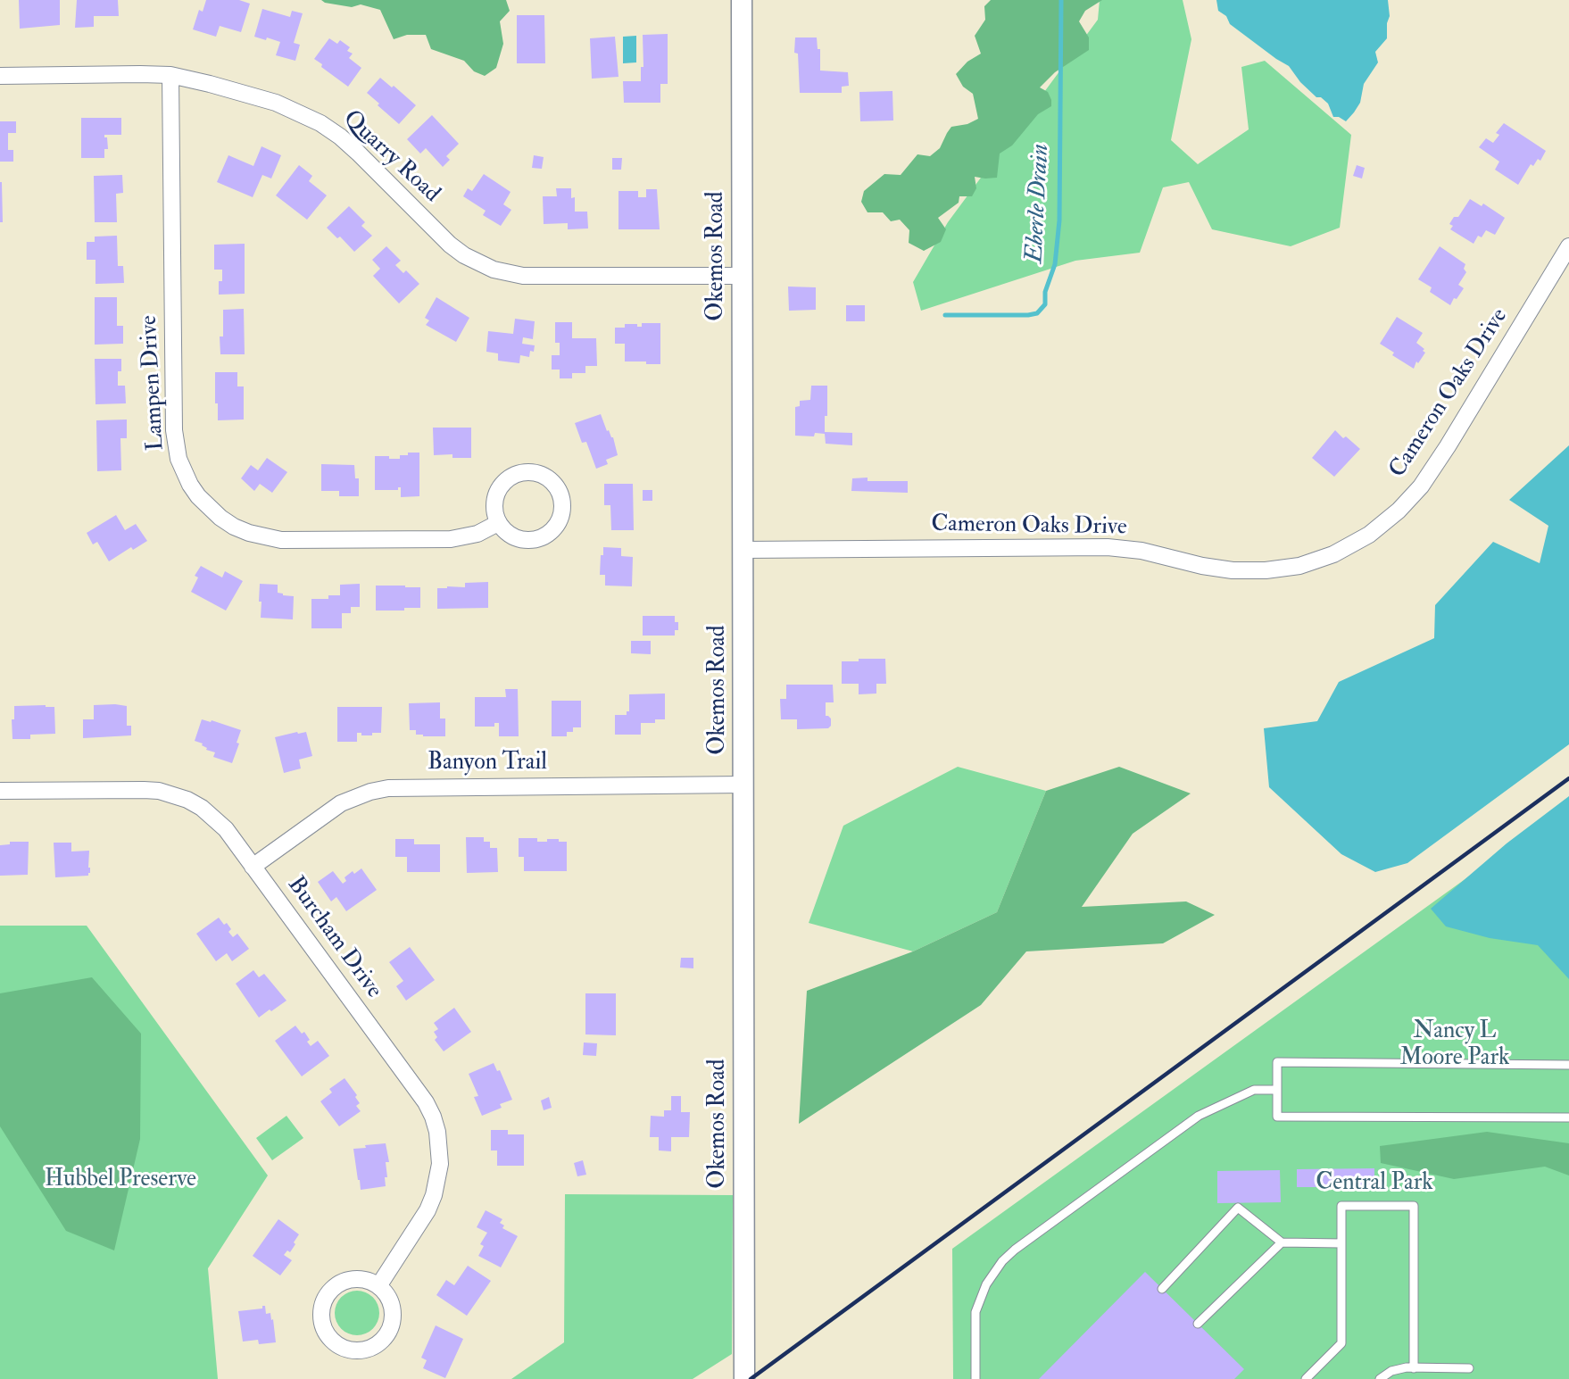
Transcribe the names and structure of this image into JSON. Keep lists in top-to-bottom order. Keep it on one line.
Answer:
{"streets":{"street":["Quarry Road","Okemos Road","Lampen Drive","Cameron Oaks Drive","Banyon Trail","Burcham Drive"]},"crossings":[["Quarry Road","Okemos Road"],["Quarry Road","Lampen Drive"],["Okemos Road","Cameron Oaks Drive"],["Okemos Road","Banyon Trail"],["Banyon Trail","Burcham Drive"]],"water":["Eberle Drain"],"parks":["Nancy L Moore Park","Hubbel Preserve","Central Park"]}
